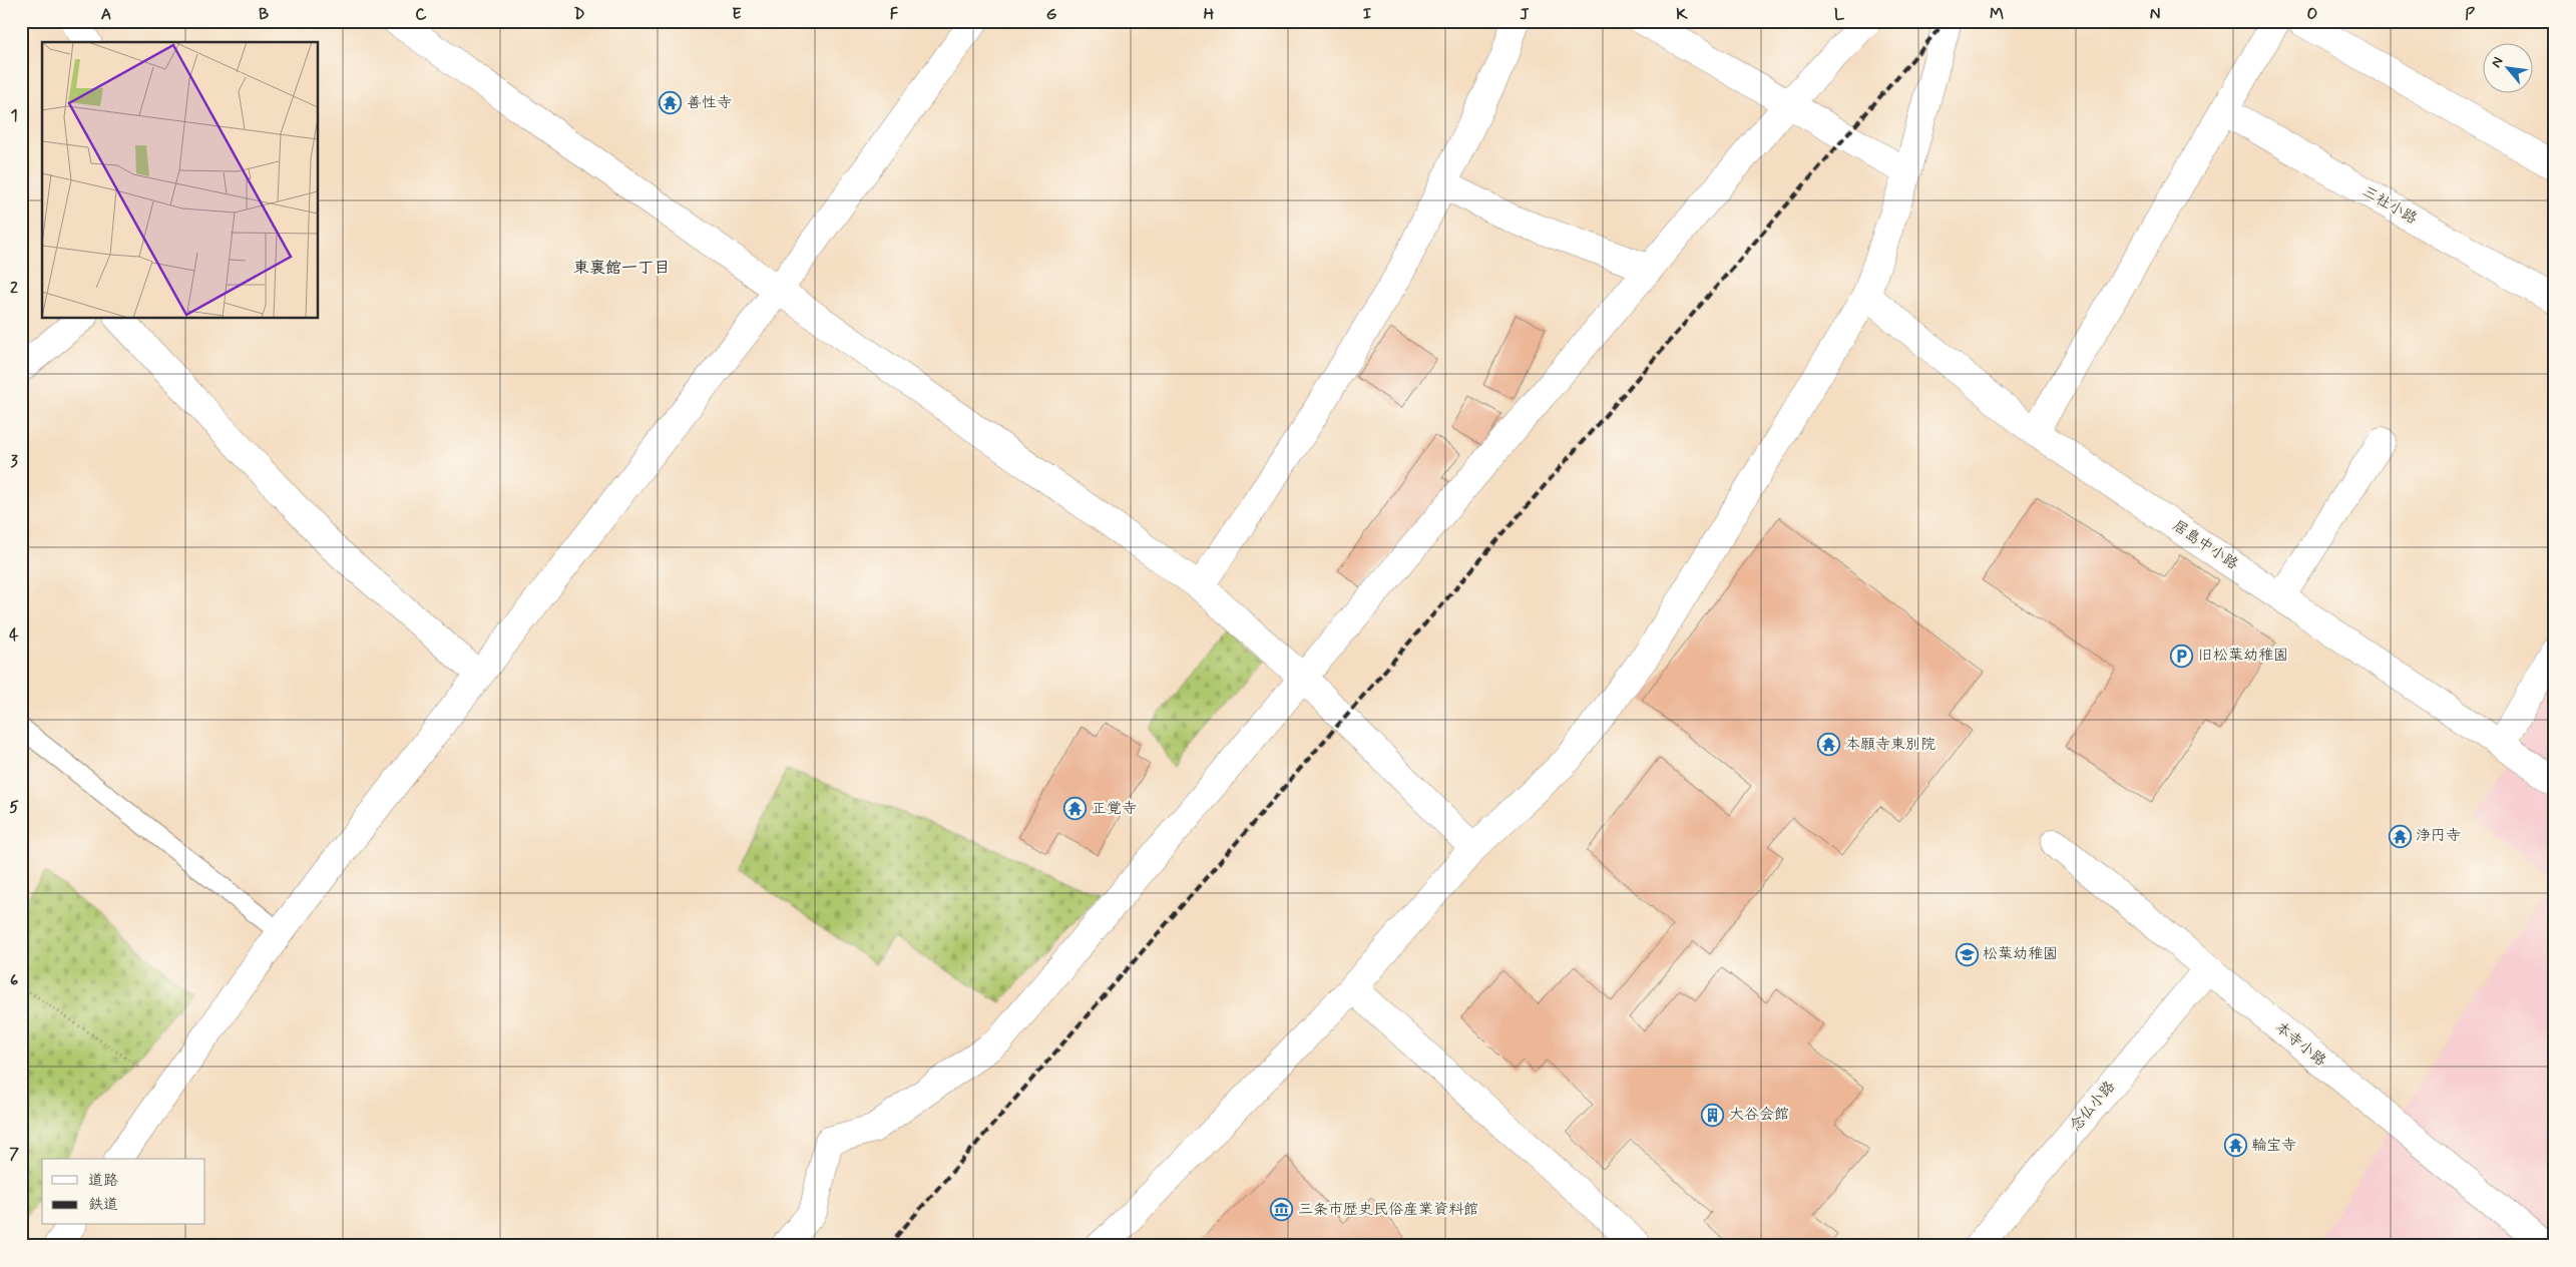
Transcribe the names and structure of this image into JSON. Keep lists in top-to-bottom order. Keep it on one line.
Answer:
{"streets":{"street":["三社小路","居島中小路","本寺小路","念仏小路"]},"crossings":[["本寺小路","念仏小路"]],"districts":["東裏館一丁目"],"places":{"temple":["善性寺","本願寺東別院","正覚寺","浄円寺","輪宝寺"],"parking":["旧松葉幼稚園"],"school or university":["松葉幼稚園"],"building":["大谷会館"],"museum":["三条市歴史民俗産業資料館"]},"legend":["道路","鉄道"],"north":"top left","grid":{"columns":["A","B","C","D","E","F","G","H","I","J","K","L","M","N","O","P"],"rows":["1","2","3","4","5","6","7"]}}
